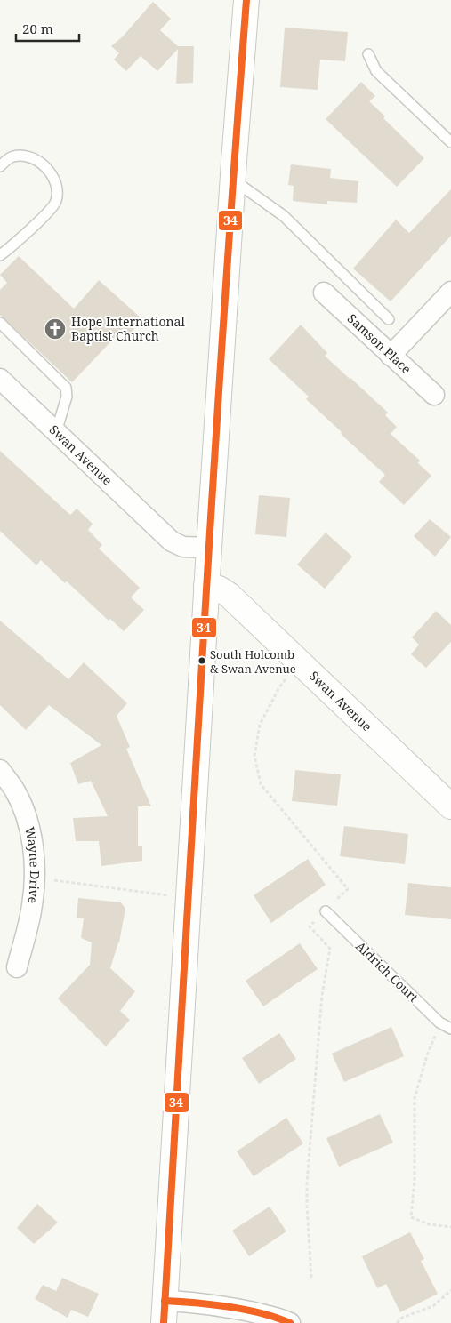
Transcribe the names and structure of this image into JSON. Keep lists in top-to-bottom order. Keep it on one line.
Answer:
{"streets":{"street":["Samson Place","Swan Avenue","Wayne Drive"],"lane":["Aldrich Court"]},"places":{"church":["Hope International Baptist Church"],"other":["South Holcomb & Swan Avenue"]},"lines":["transit line 34"],"scale_bar":"20 m"}
